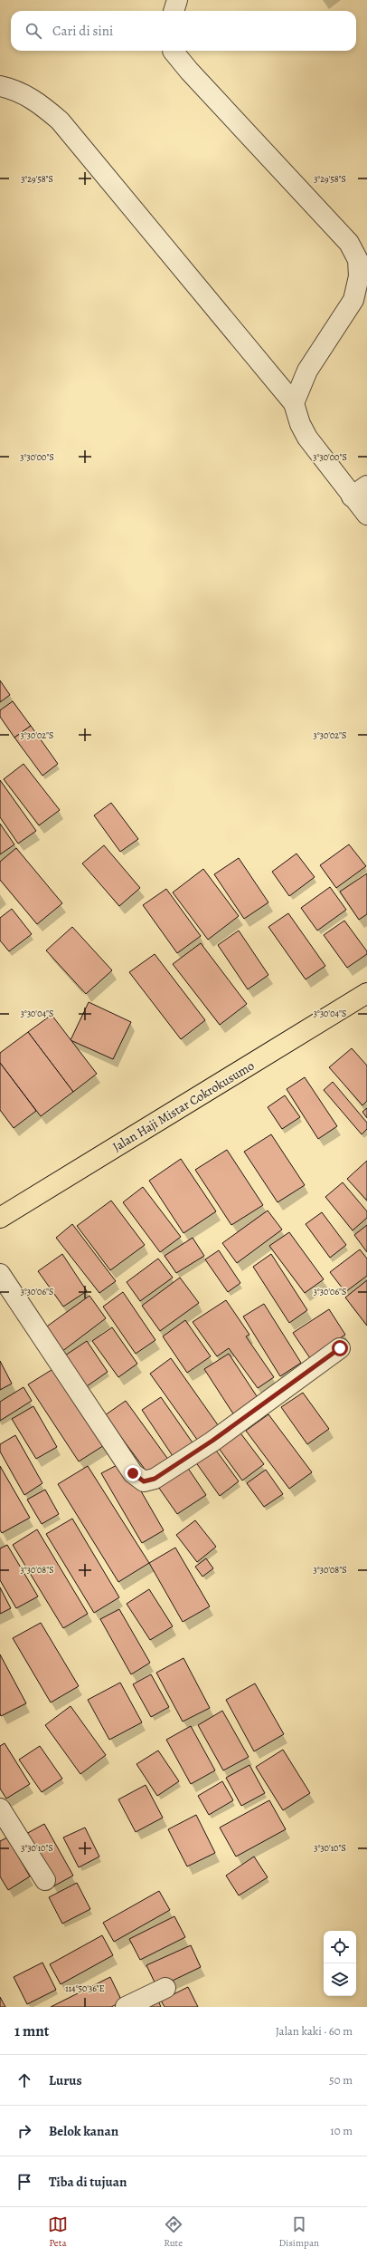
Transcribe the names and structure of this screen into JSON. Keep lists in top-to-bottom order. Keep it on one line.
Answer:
{"streets":{"main road":["Jalan Haji Mistar Cokrokusumo"]},"page":{"search":"Cari di sini","heading":["1 mnt","Jalan kaki · 60 m"],"list":[["Lurus","50 m"],["Belok kanan","10 m"],"Tiba di tujuan"],"nav":["Peta","Rute","Disimpan"]},"coordinates":["3°29'58\"S","3°30'00\"S","3°30'02\"S","3°30'04\"S","3°30'06\"S","3°30'08\"S","3°30'10\"S","114°50'36\"E"]}
